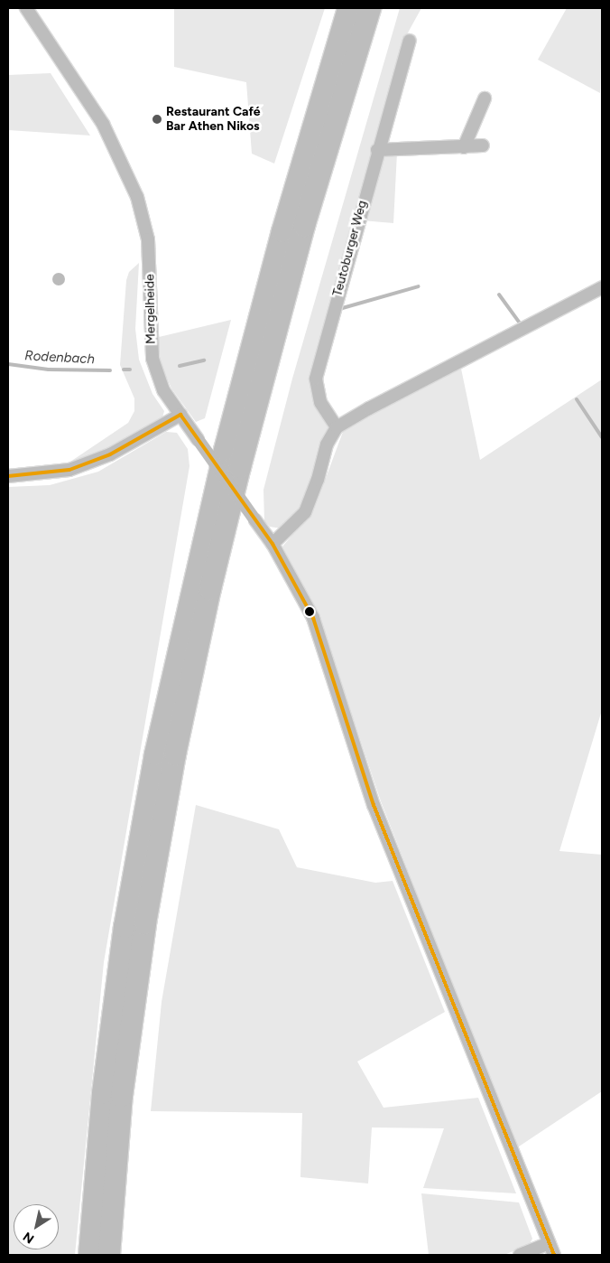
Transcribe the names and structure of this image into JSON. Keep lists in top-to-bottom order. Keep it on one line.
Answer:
{"streets":{"street":["Teutoburger Weg","Mergelheide"]},"water":["Rodenbach"],"places":["Restaurant Café Bar Athen Nikos"],"north":"bottom left"}
